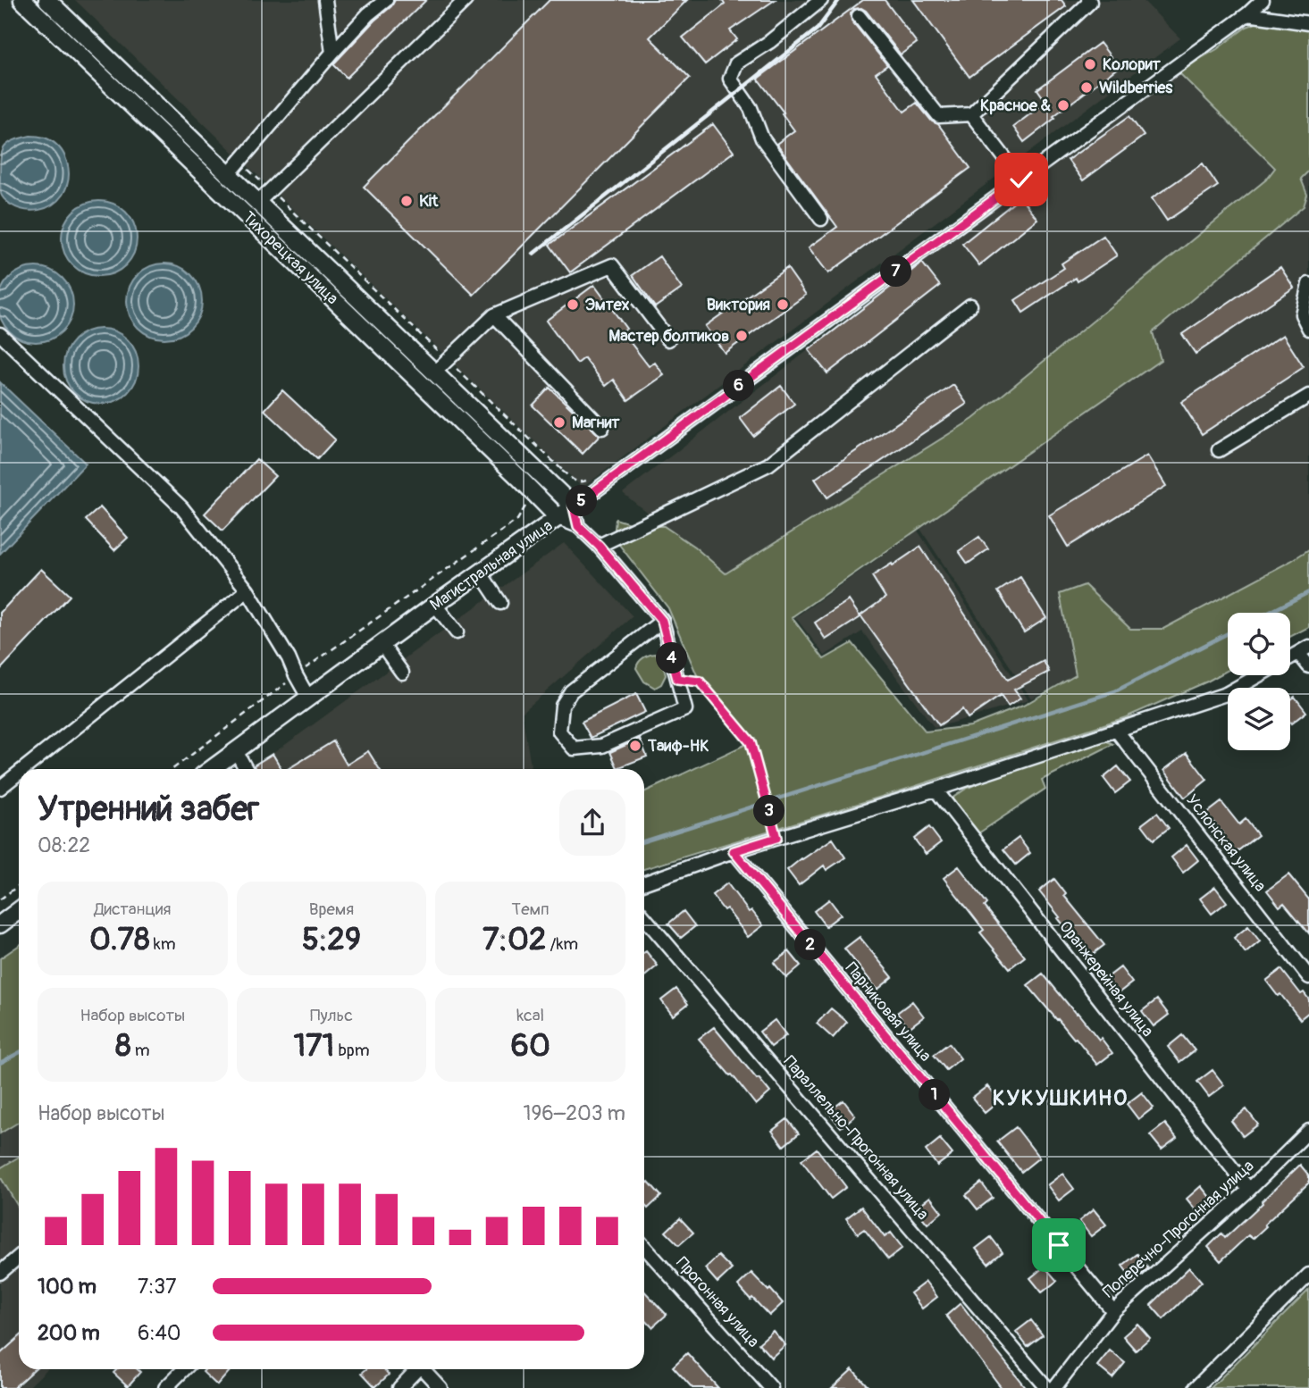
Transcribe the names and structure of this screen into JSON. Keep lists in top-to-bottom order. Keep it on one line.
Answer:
{"streets":{"main road":["Тихорецкая улица","Магистральная улица"],"street":["Услонская улица","Оранжерейная улица","Парниковая улица","Параллельно-Прогонная улица","Поперечно-Прогонная улица","Прогонная улица"]},"crossings":[["Тихорецкая улица","Магистральная улица"],["Оранжерейная улица","Поперечно-Прогонная улица"],["Парниковая улица","Поперечно-Прогонная улица"]],"districts":["КУКУШКИНО"],"places":["Колорит","Wildberries","Красное &","Kit","Эмтех","Виктория","Мастер болтиков","Магнит","Таиф-НК"],"page":{"pins":["7","6","5","4","3","2","1"],"heading":["Утренний забег","08:22"],"stats":[["Дистанция","0.78 km"],["Время","5:29"],["Темп","7:02 /km"],["Набор высоты","8 m"],["Пульс","171 bpm"],["kcal","60"]],"chart":["Набор высоты","196–203 m"],"list":[{"name":"100 m","note":"7:37"},{"name":"200 m","note":"6:40"}]}}
